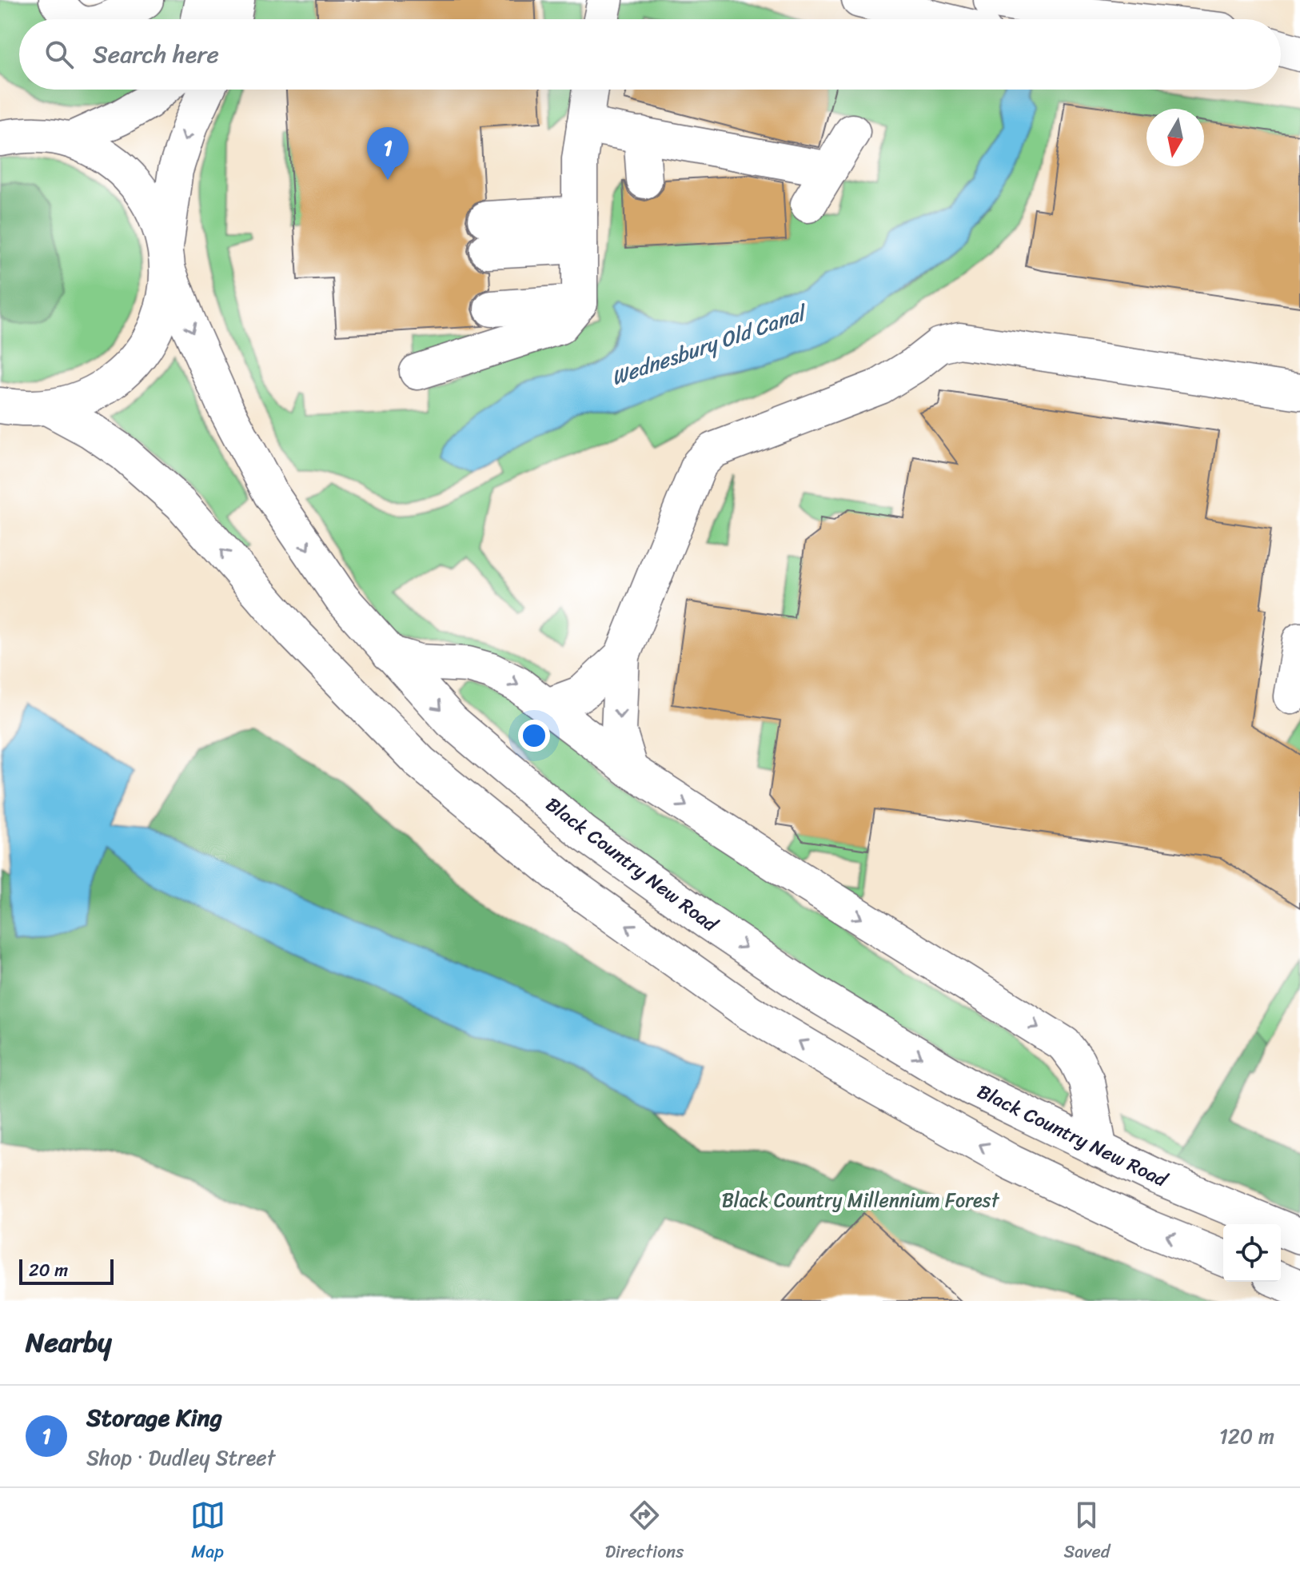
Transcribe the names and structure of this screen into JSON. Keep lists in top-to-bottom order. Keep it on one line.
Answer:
{"streets":{"main road":["Black Country New Road"]},"water":["Wednesbury Old Canal"],"parks":["Black Country Millennium Forest"],"scale_bar":"20 m","north":"bottom","page":{"search":"Search here","pins":"1","scale":"20 m","heading":"Nearby","list":[{"mark":"1","name":"Storage King","note":"Shop · Dudley Street","value":"120 m"}],"nav":["Map","Directions","Saved"]}}
